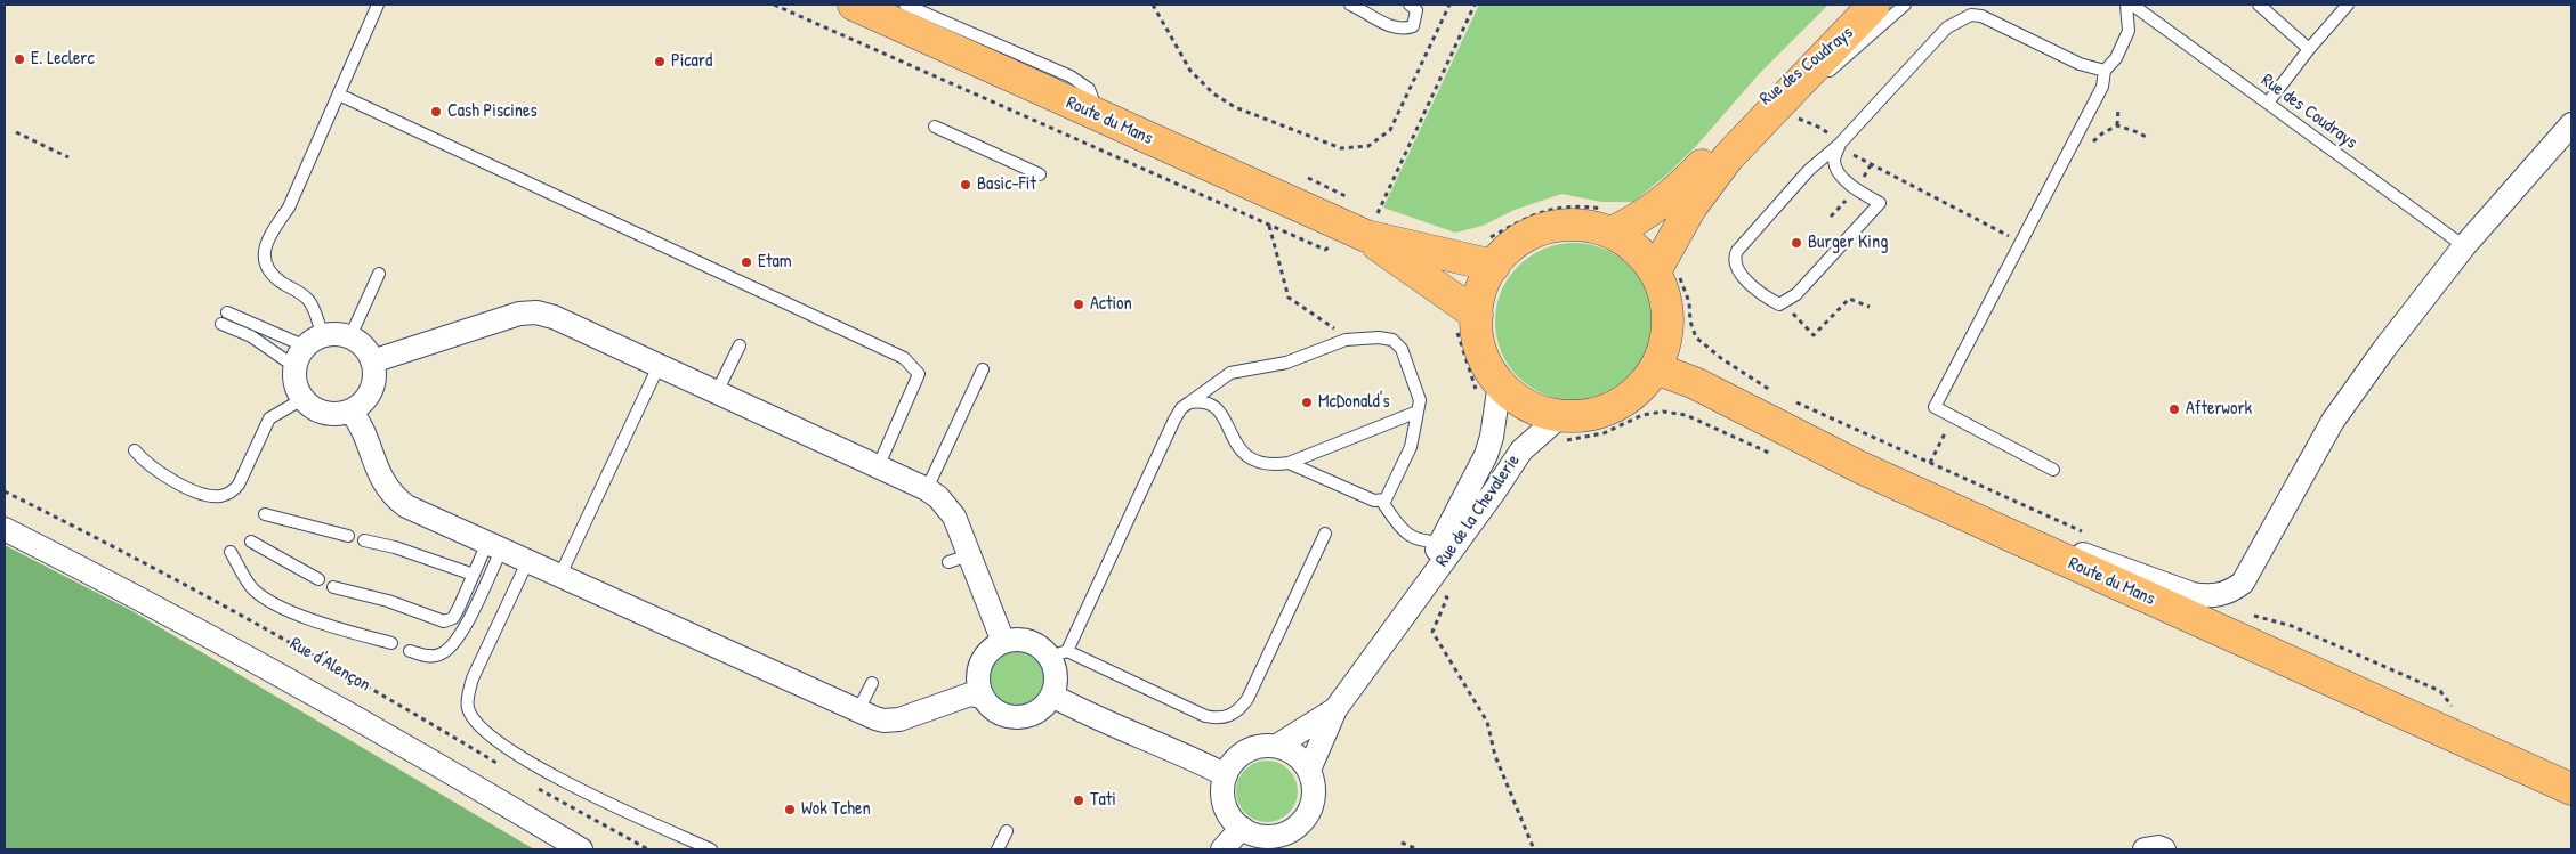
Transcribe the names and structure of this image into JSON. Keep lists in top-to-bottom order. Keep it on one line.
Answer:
{"streets":{"main road":["Route du Mans"],"street":["Rue de la Chevalerie","Rue d'Alençon"],"lane":["Rue des Coudrays"]},"places":["E. Leclerc","Picard","Cash Piscines","Basic-Fit","Burger King","Etam","Action","McDonald's","Afterwork","Tati","Wok Tchen"]}
